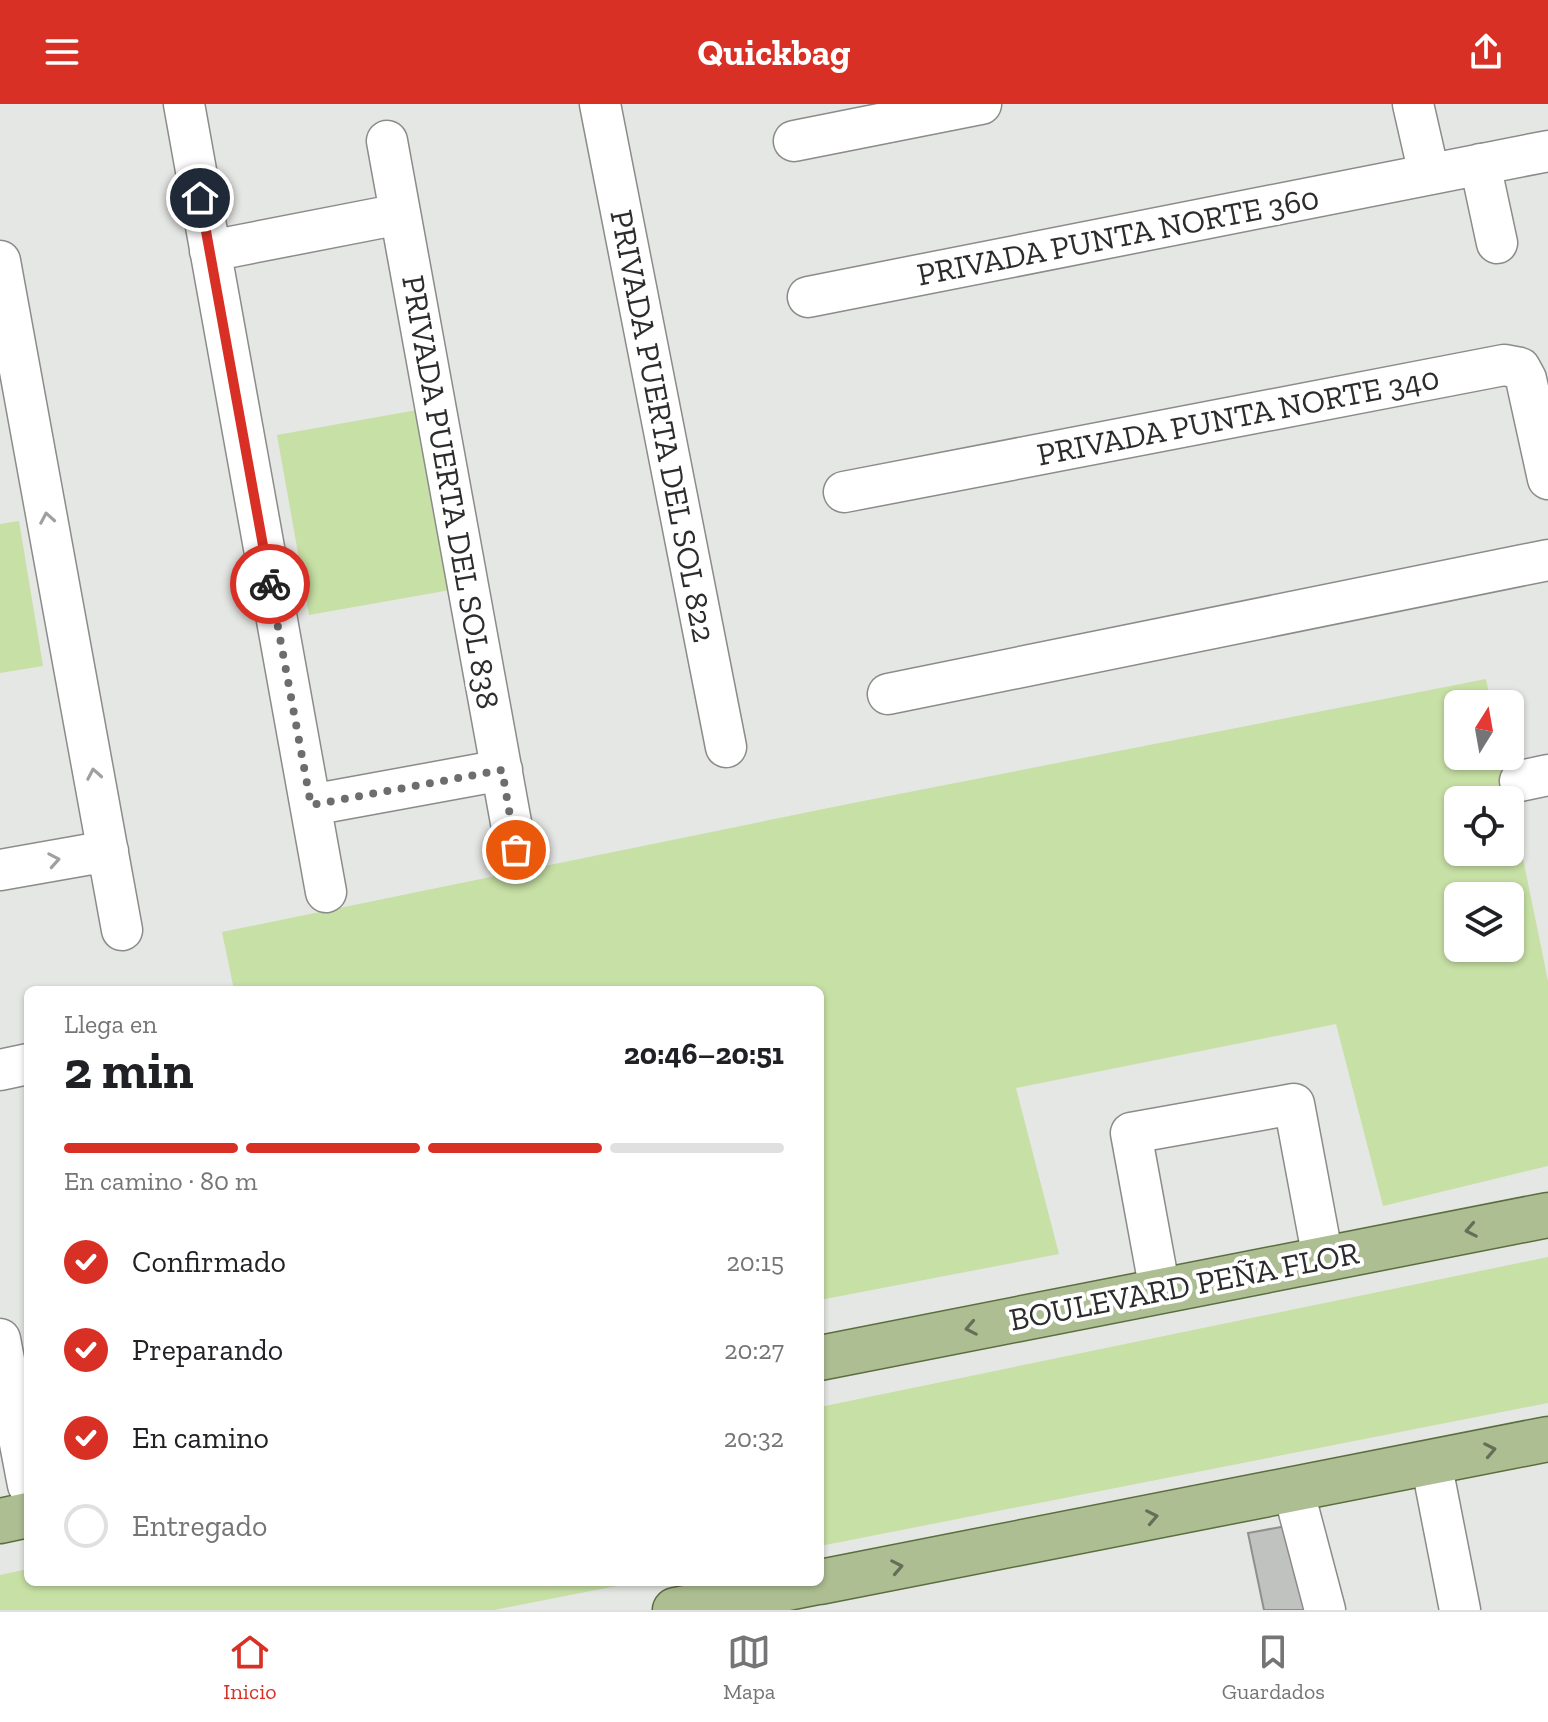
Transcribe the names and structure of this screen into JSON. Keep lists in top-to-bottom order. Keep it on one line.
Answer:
{"streets":{"main road":["BOULEVARD PEÑA FLOR"],"street":["PRIVADA PUNTA NORTE 360","PRIVADA PUNTA NORTE 340","PRIVADA PUERTA DEL SOL 822","PRIVADA PUERTA DEL SOL 838"]},"north":"top","page":{"header":"Quickbag","heading":["2 min","Llega en","20:46–20:51"],"bar":"En camino · 80 m","list":[["Confirmado","20:15"],["Preparando","20:27"],["En camino","20:32"],"Entregado"],"tabs":["Inicio","Mapa","Guardados"]}}
